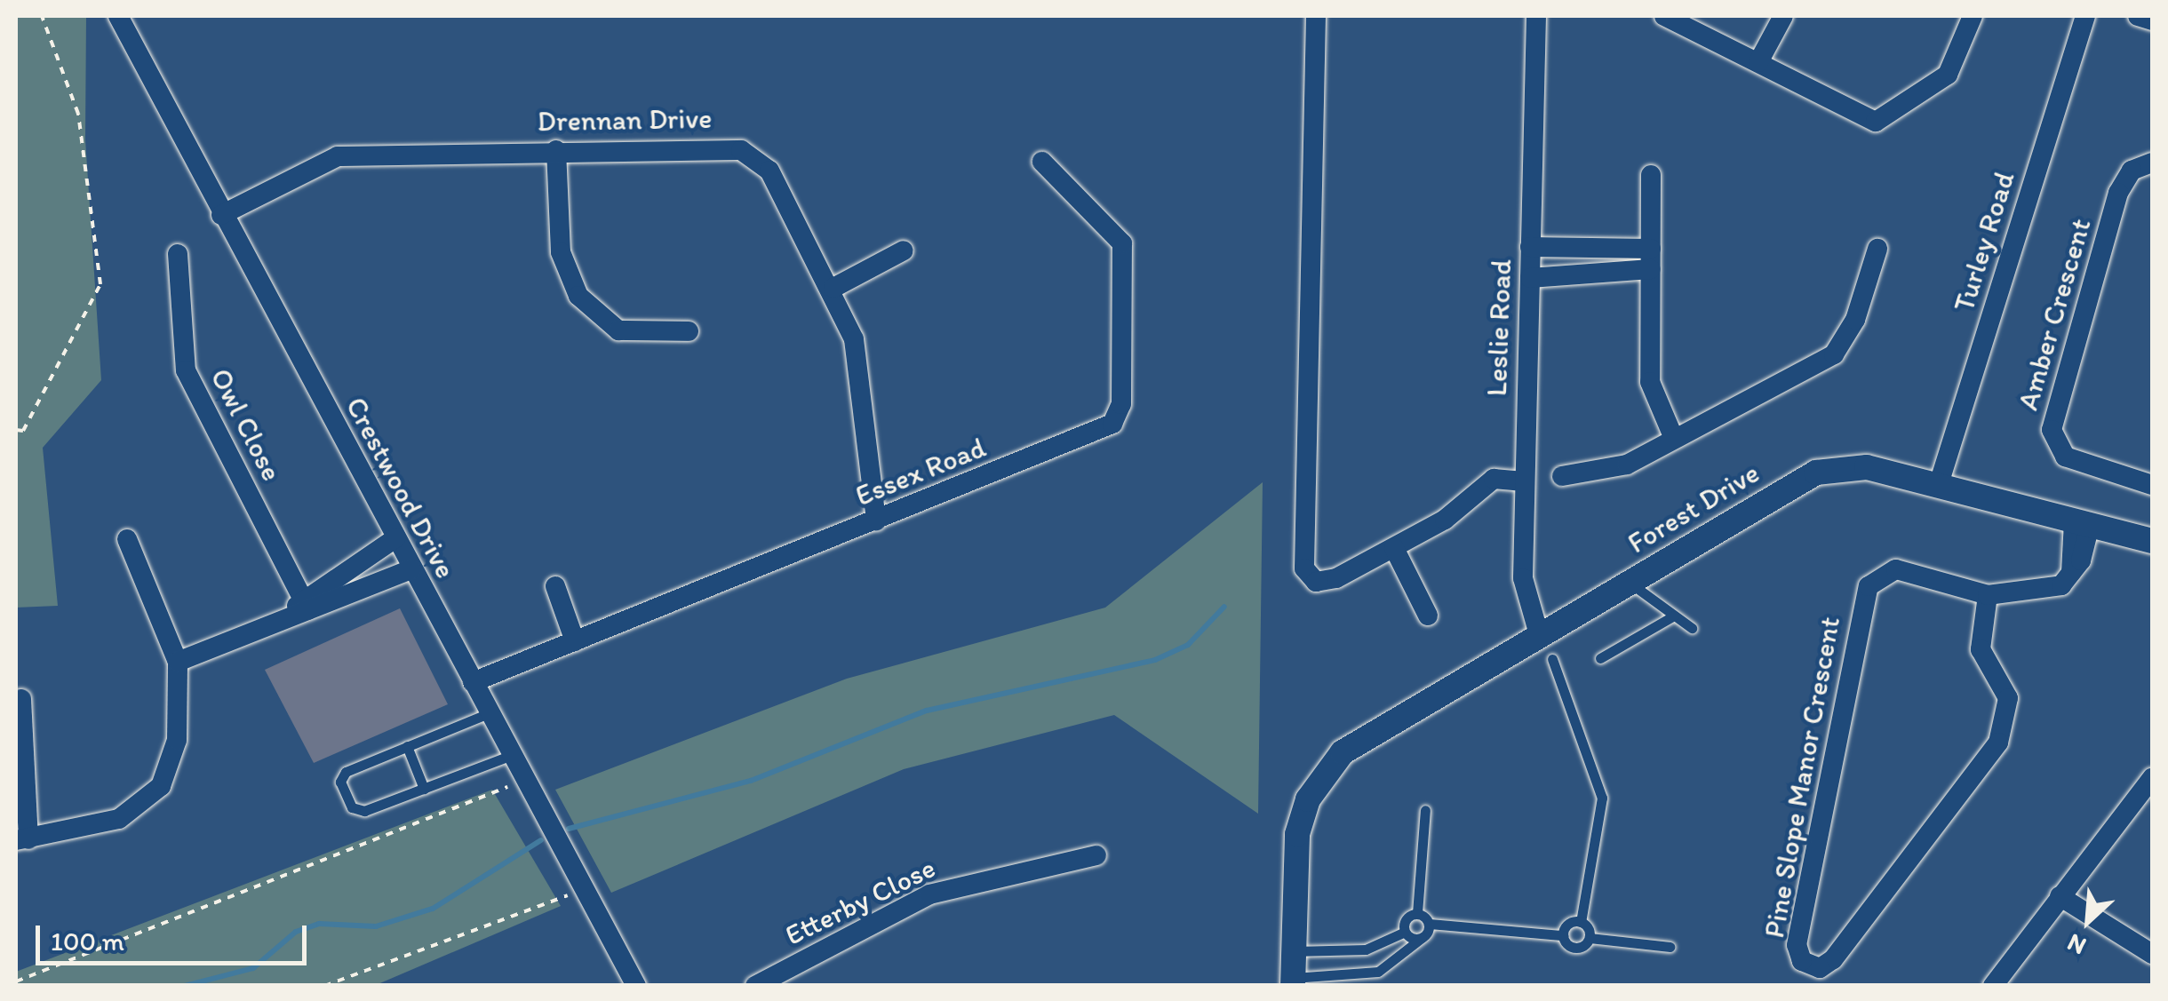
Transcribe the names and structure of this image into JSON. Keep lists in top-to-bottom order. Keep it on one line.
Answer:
{"streets":{"street":["Drennan Drive","Turley Road","Amber Crescent","Leslie Road","Owl Close","Essex Road","Crestwood Drive","Forest Drive","Pine Slope Manor Crescent","Etterby Close"]},"crossings":[["Drennan Drive","Essex Road"],["Drennan Drive","Crestwood Drive"],["Turley Road","Forest Drive"],["Leslie Road","Forest Drive"],["Essex Road","Crestwood Drive"],["Forest Drive","Pine Slope Manor Crescent"]],"scale_bar":"100 m","north":"bottom left"}
